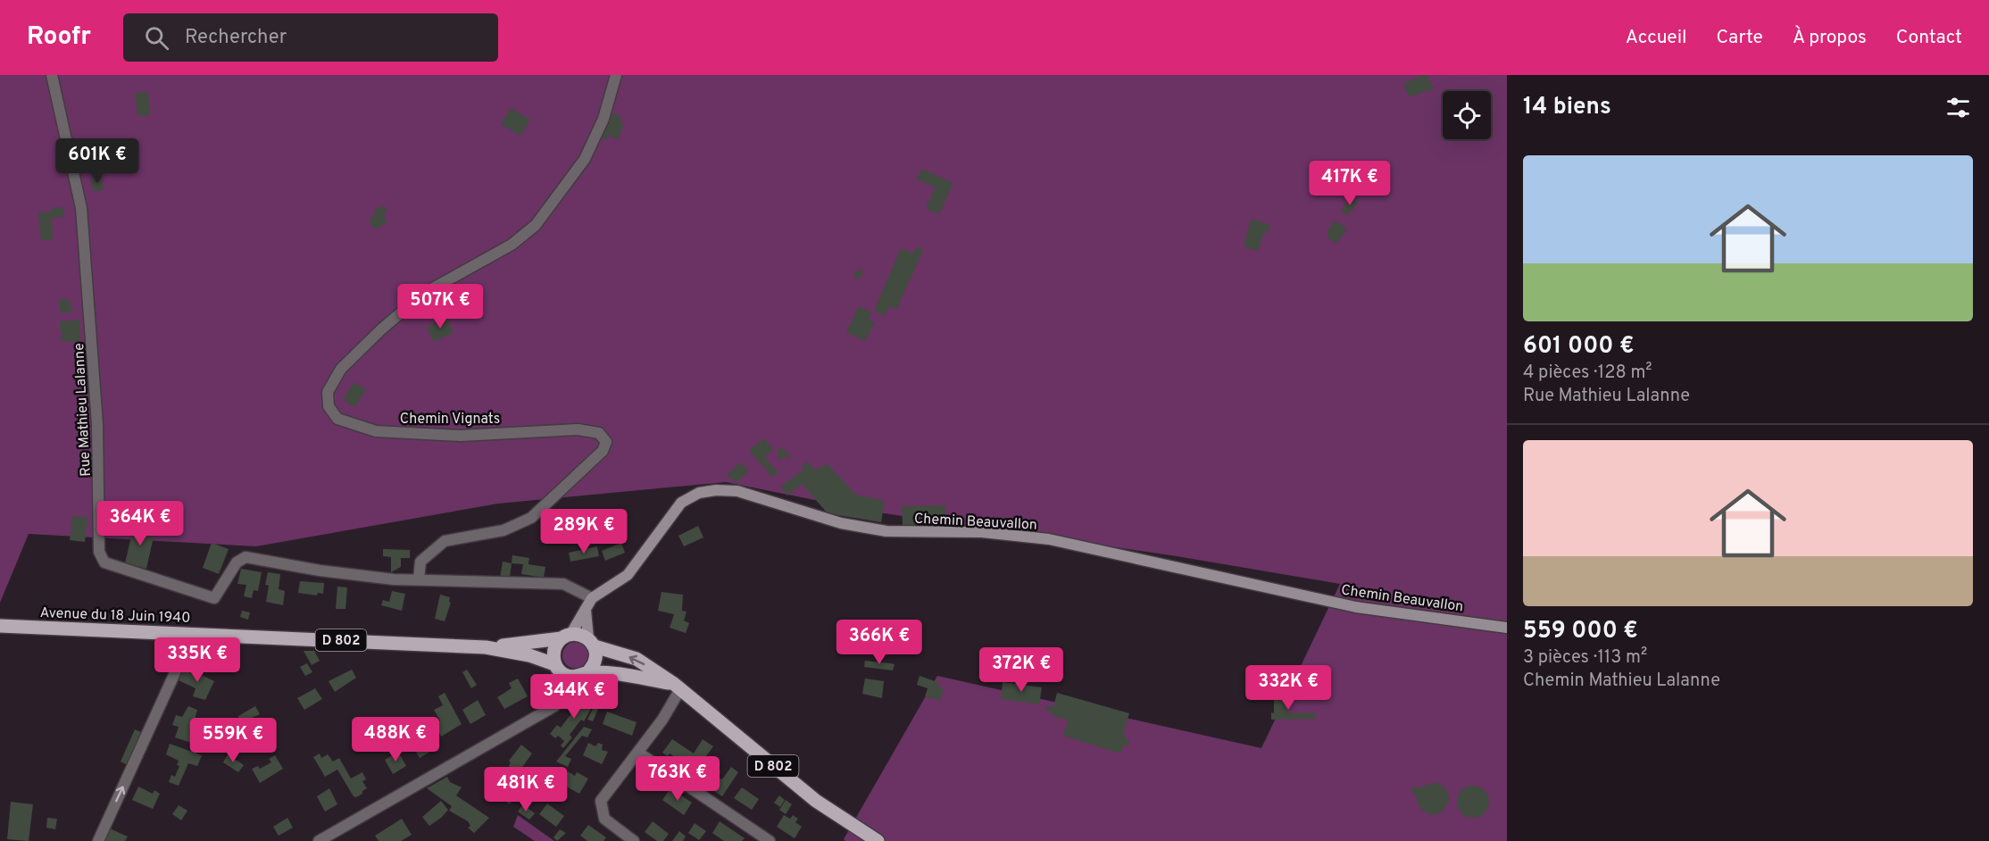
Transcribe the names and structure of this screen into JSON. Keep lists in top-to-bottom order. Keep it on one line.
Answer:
{"streets":{"main road":["Avenue du 18 Juin 1940","D 802"],"street":["Rue Mathieu Lalanne","Chemin Vignats","Chemin Beauvallon"]},"crossings":[["Rue Mathieu Lalanne","Chemin Vignats"],["Chemin Beauvallon","Avenue du 18 Juin 1940"],["Chemin Beauvallon","D 802"],["Avenue du 18 Juin 1940","D 802"]],"page":{"header":"Roofr","search":"Rechercher","nav":["Accueil","Carte","À propos","Contact"],"heading":"14 biens","price":["601K €","417K €","507K €","364K €","289K €","366K €","335K €","372K €","332K €","344K €","488K €","559K €","763K €","481K €"],"list":[{"name":"601 000 €","note":"4 pièces · 128 m² · Rue Mathieu Lalanne"},{"name":"559 000 €","note":"3 pièces · 113 m² · Chemin Mathieu Lalanne"}]}}
